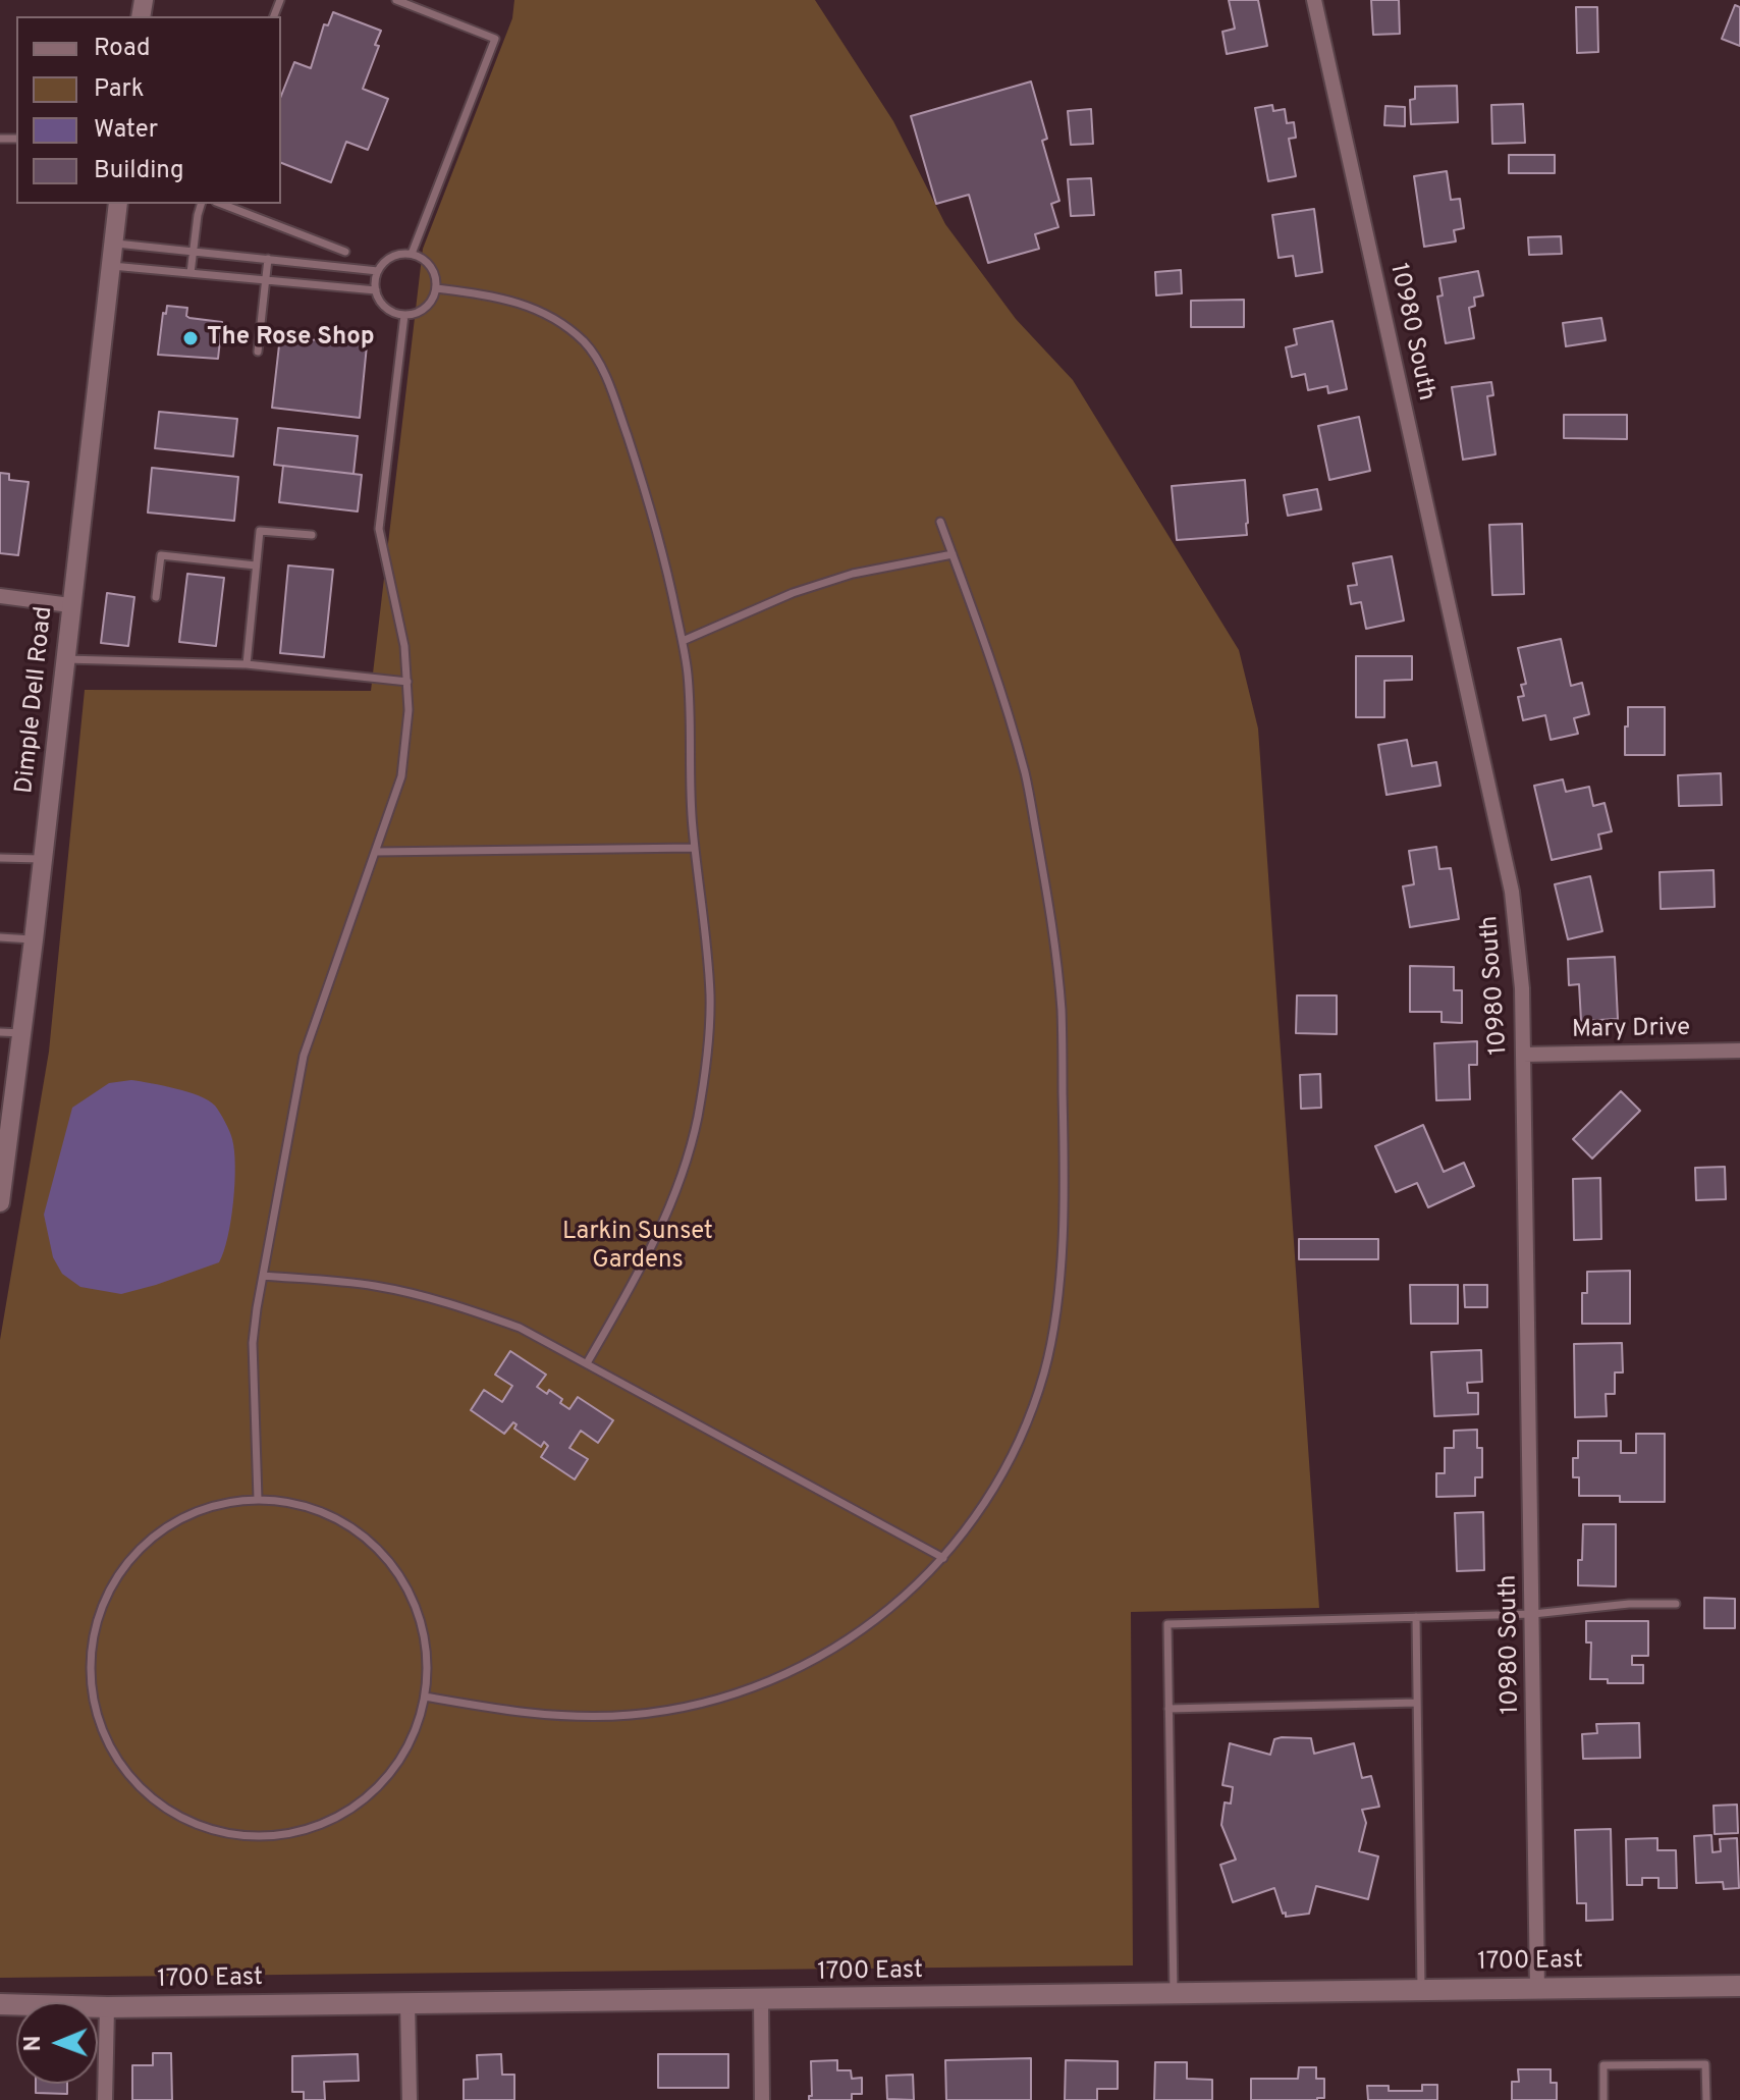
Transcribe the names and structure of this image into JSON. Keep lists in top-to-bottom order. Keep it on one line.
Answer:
{"streets":{"main road":["1700 East"],"street":["10980 South","Dimple Dell Road","Mary Drive"]},"crossings":[["10980 South","Mary Drive"],["10980 South","1700 East"]],"parks":["Larkin Sunset Gardens"],"places":["The Rose Shop"],"legend":["Road","Park","Water","Building"],"north":"left"}
